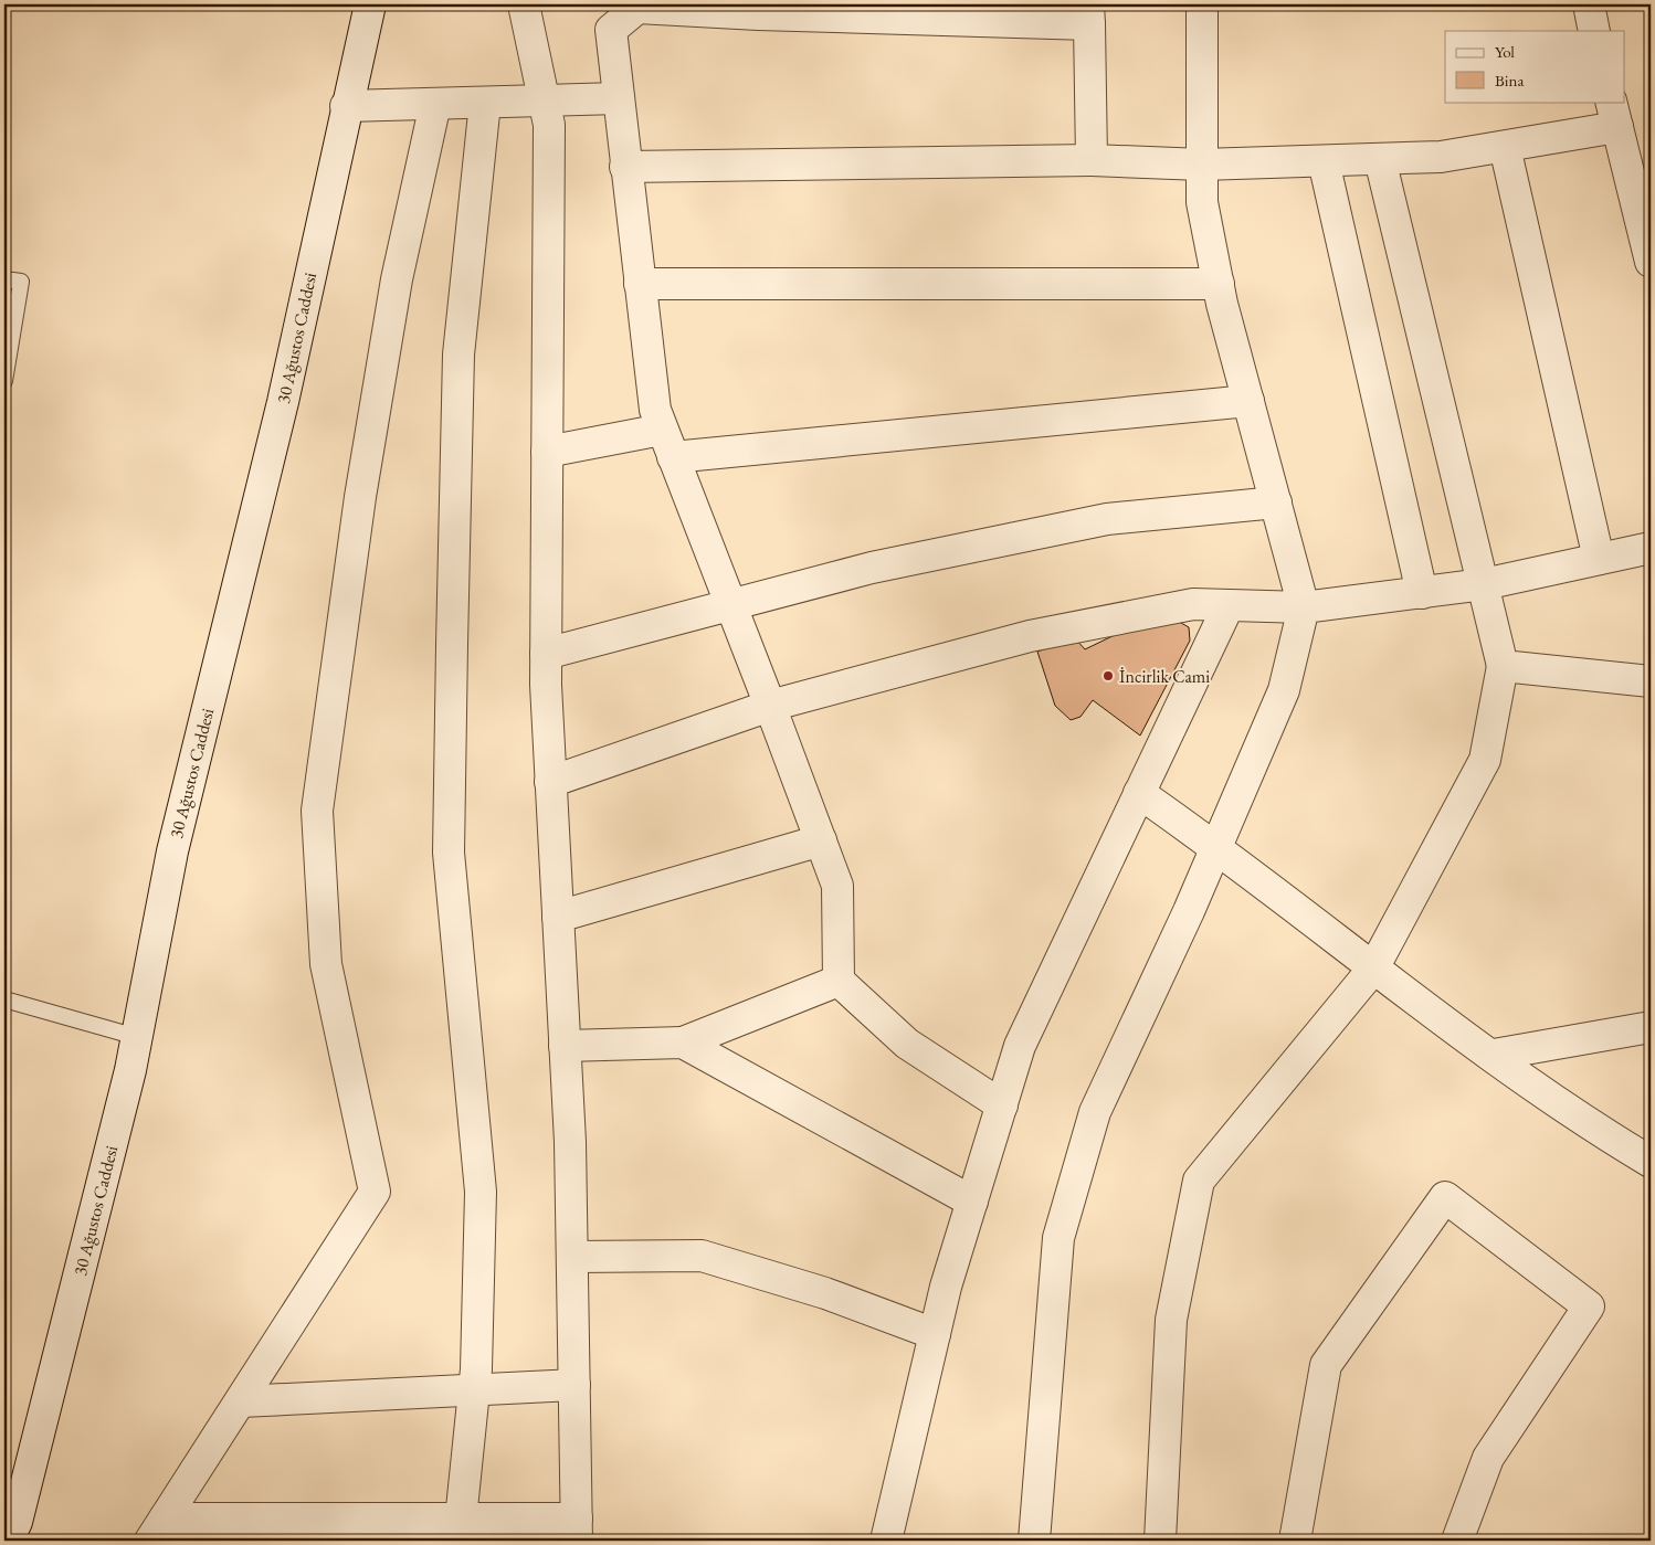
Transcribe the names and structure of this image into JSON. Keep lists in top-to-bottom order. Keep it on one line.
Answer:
{"streets":{"street":["30 Ağustos Caddesi"]},"places":["İncirlik Cami"],"legend":["Yol","Bina"]}
